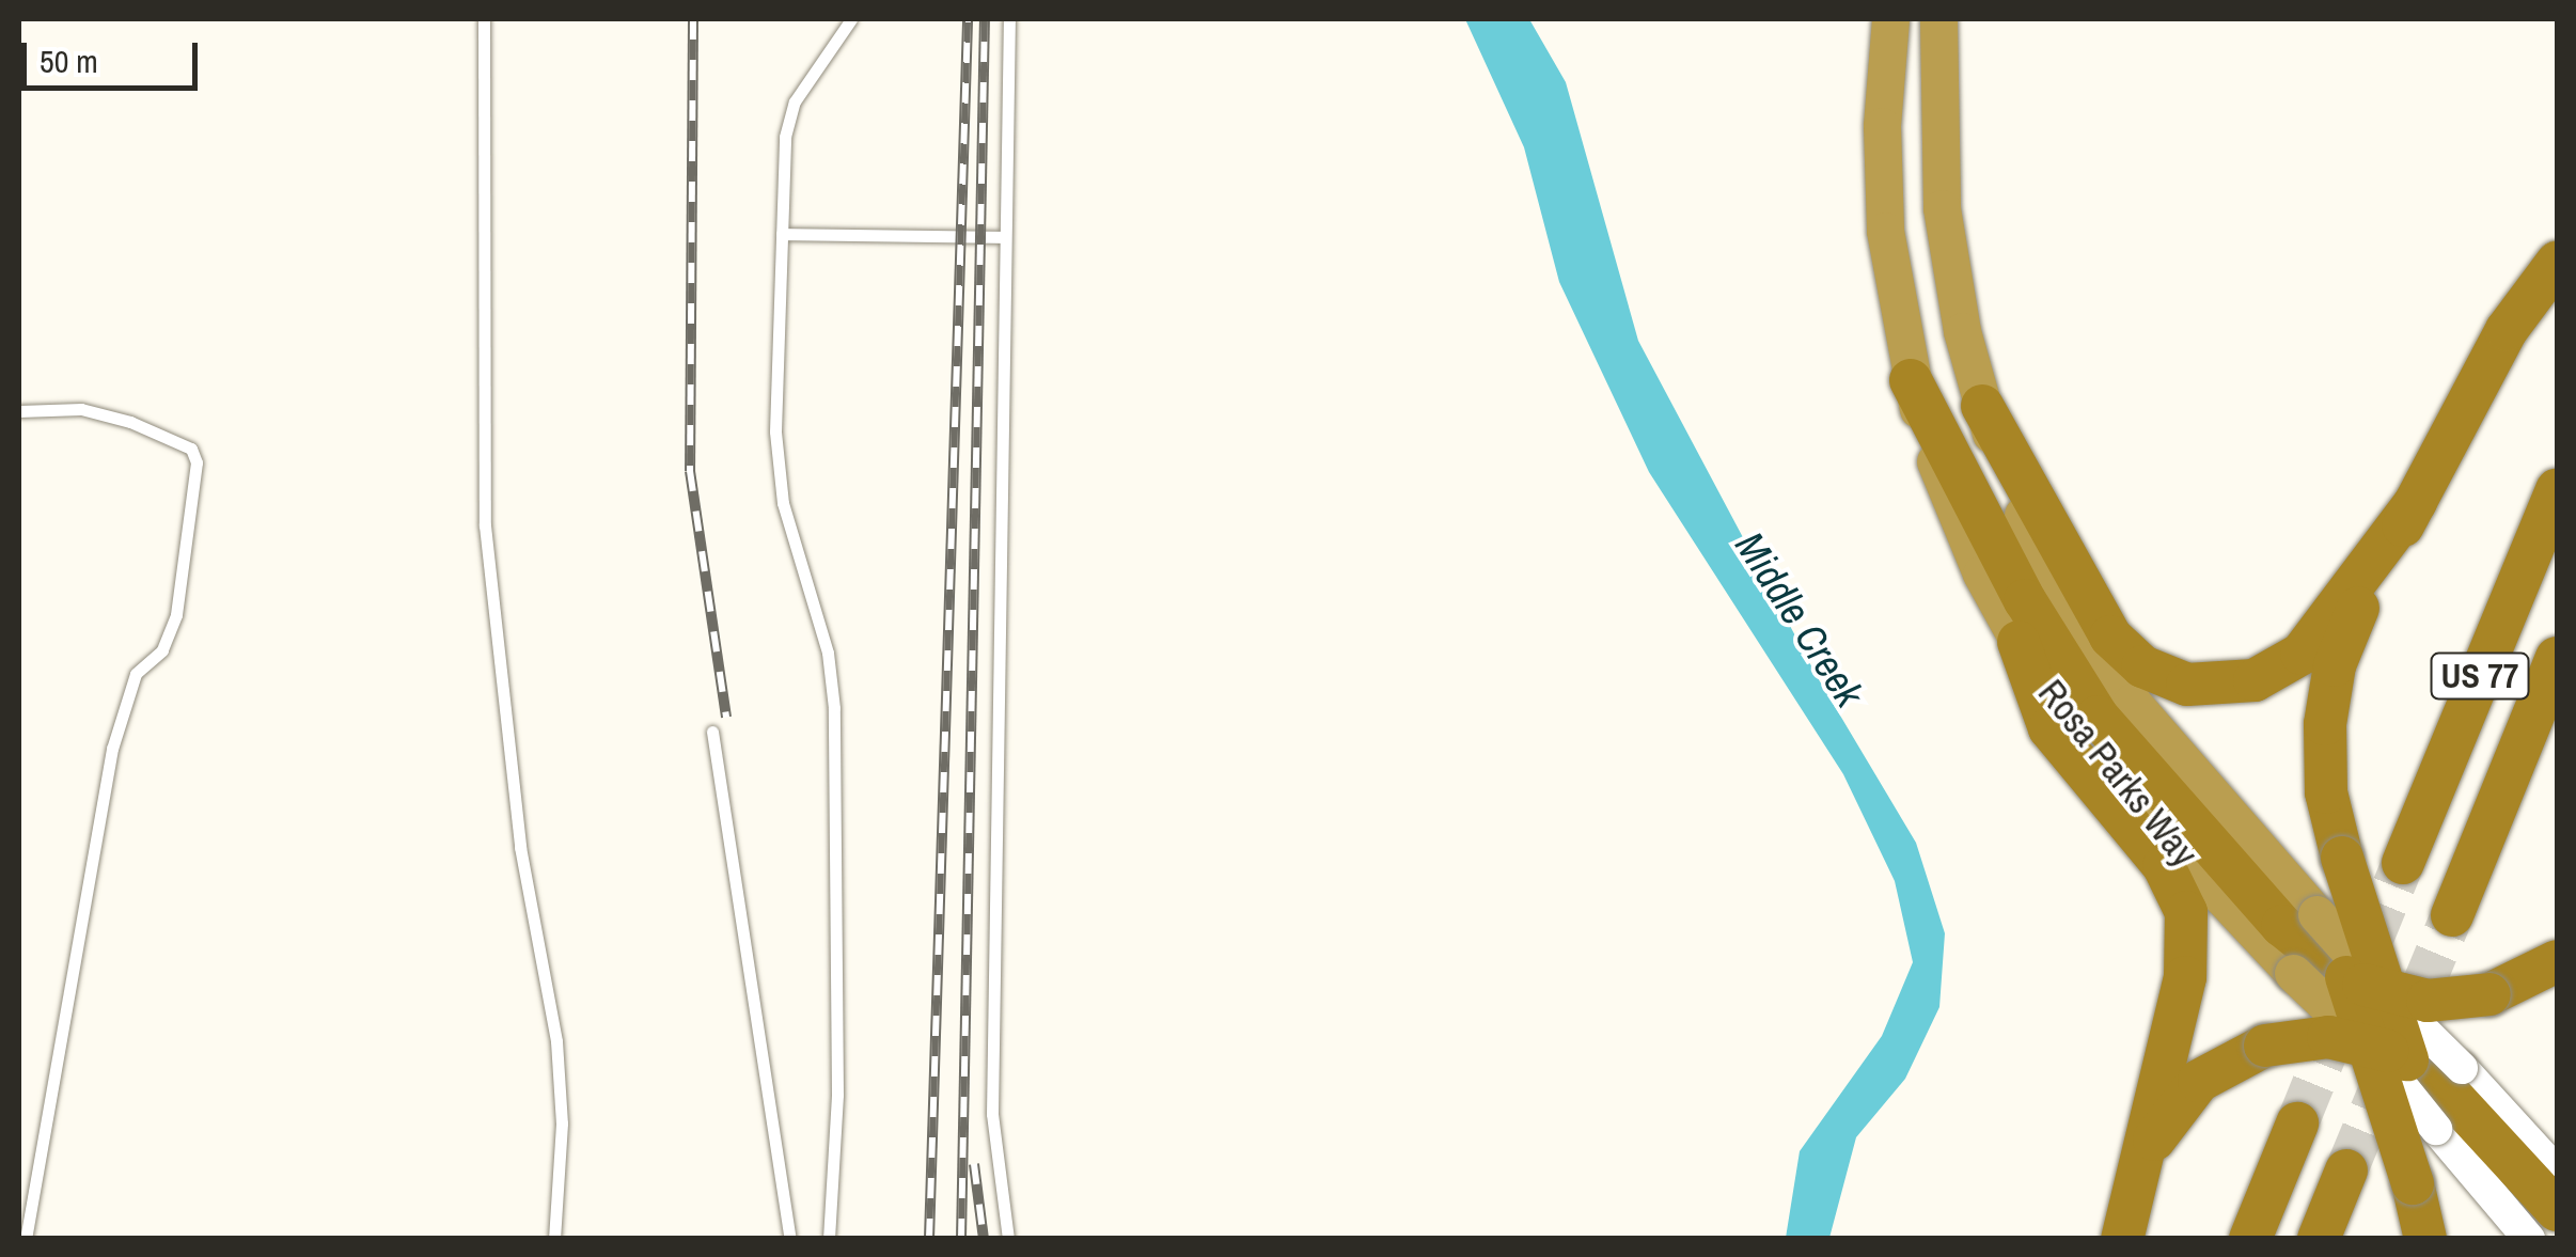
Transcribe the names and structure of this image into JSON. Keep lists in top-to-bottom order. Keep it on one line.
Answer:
{"streets":{"highway":["US 77","Rosa Parks Way"]},"water":["Middle Creek"],"scale_bar":"50 m"}
